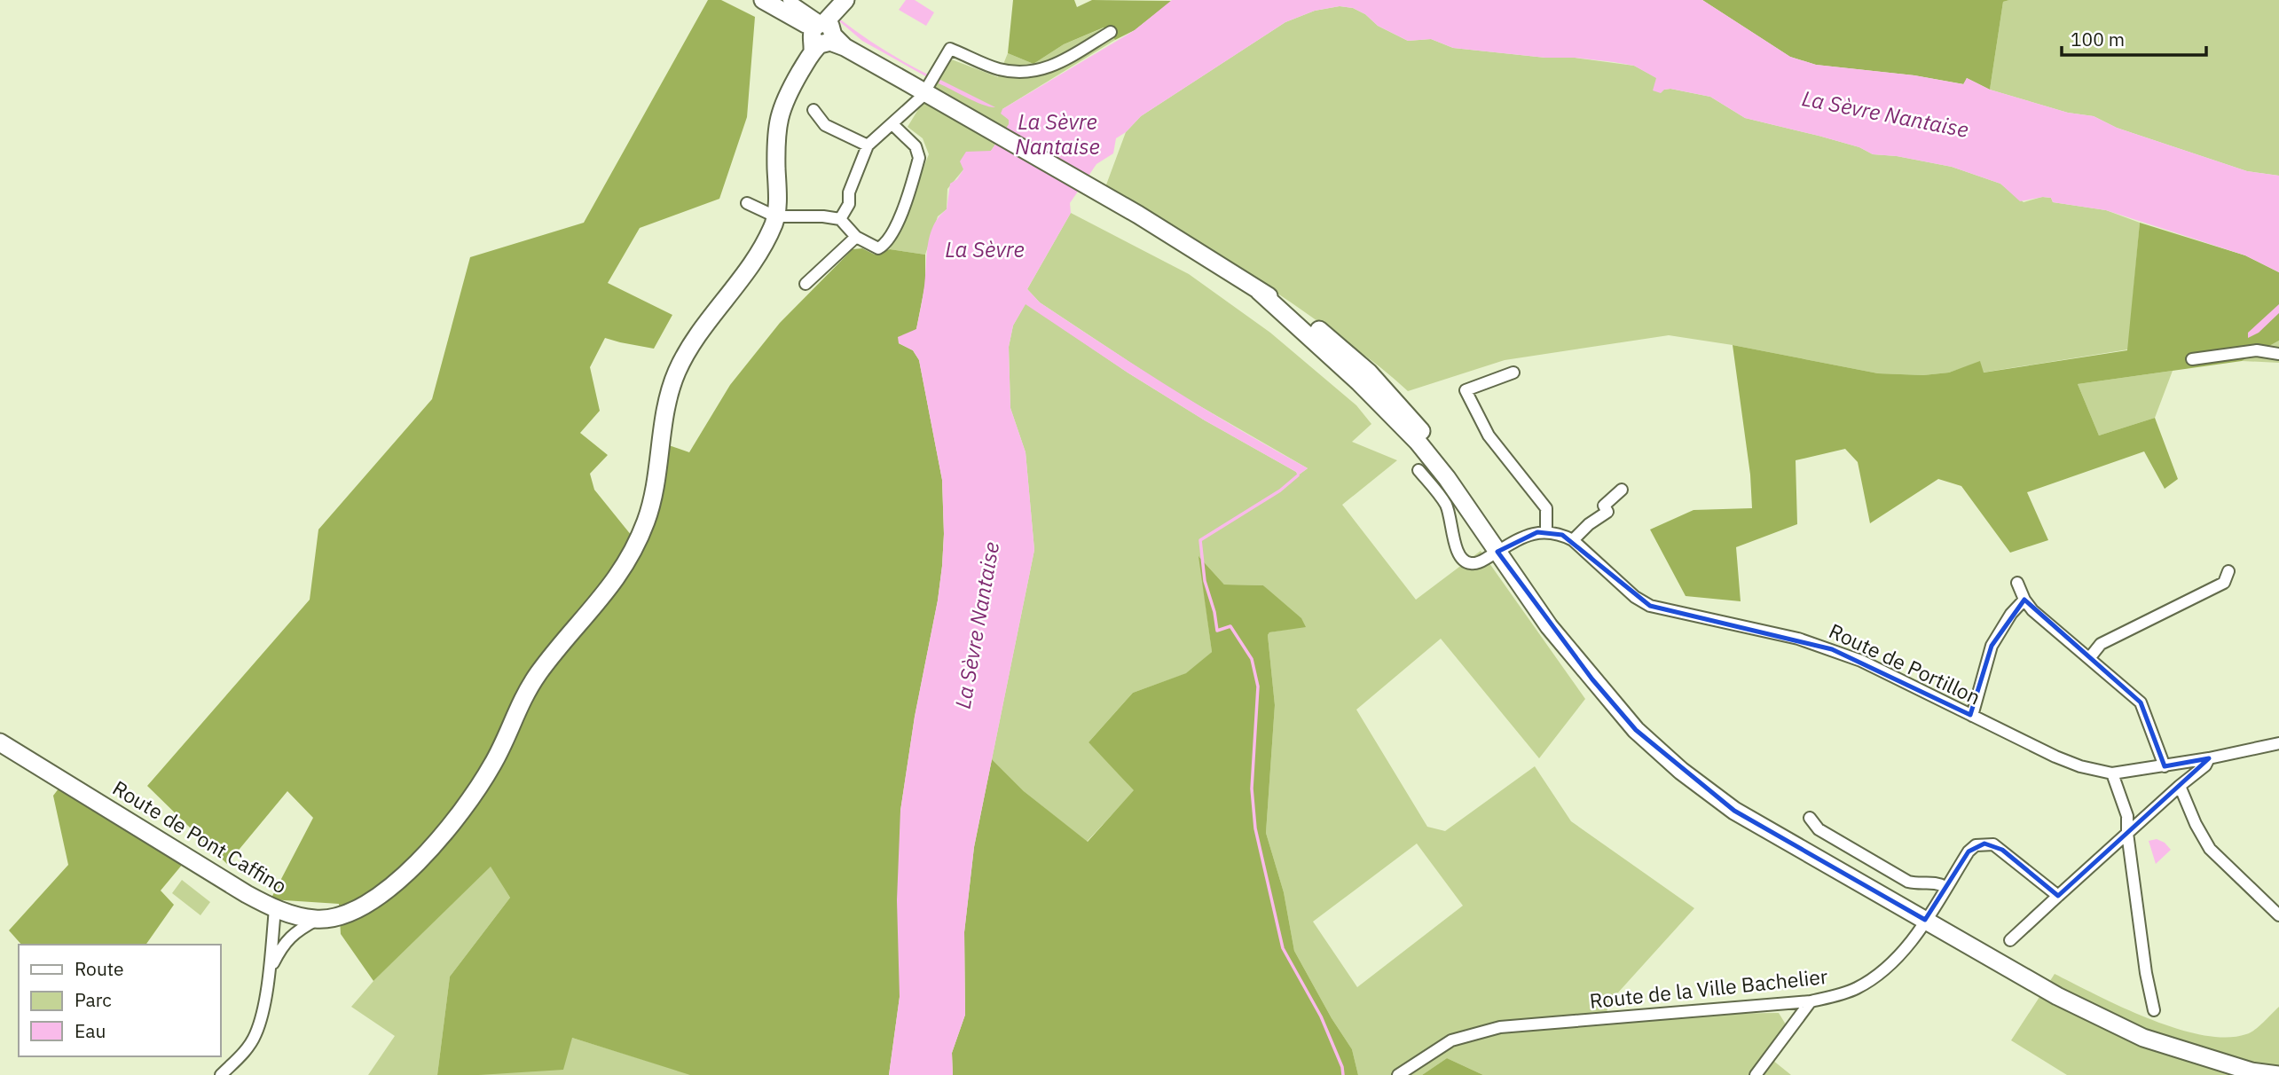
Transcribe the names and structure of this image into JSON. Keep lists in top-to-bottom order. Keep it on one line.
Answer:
{"streets":{"street":["Route de Portillon","Route de Pont Caffino","Route de la Ville Bachelier"]},"water":["La Sèvre Nantaise","La Sèvre"],"legend":["Route","Parc","Eau"],"scale_bar":"100 m"}
